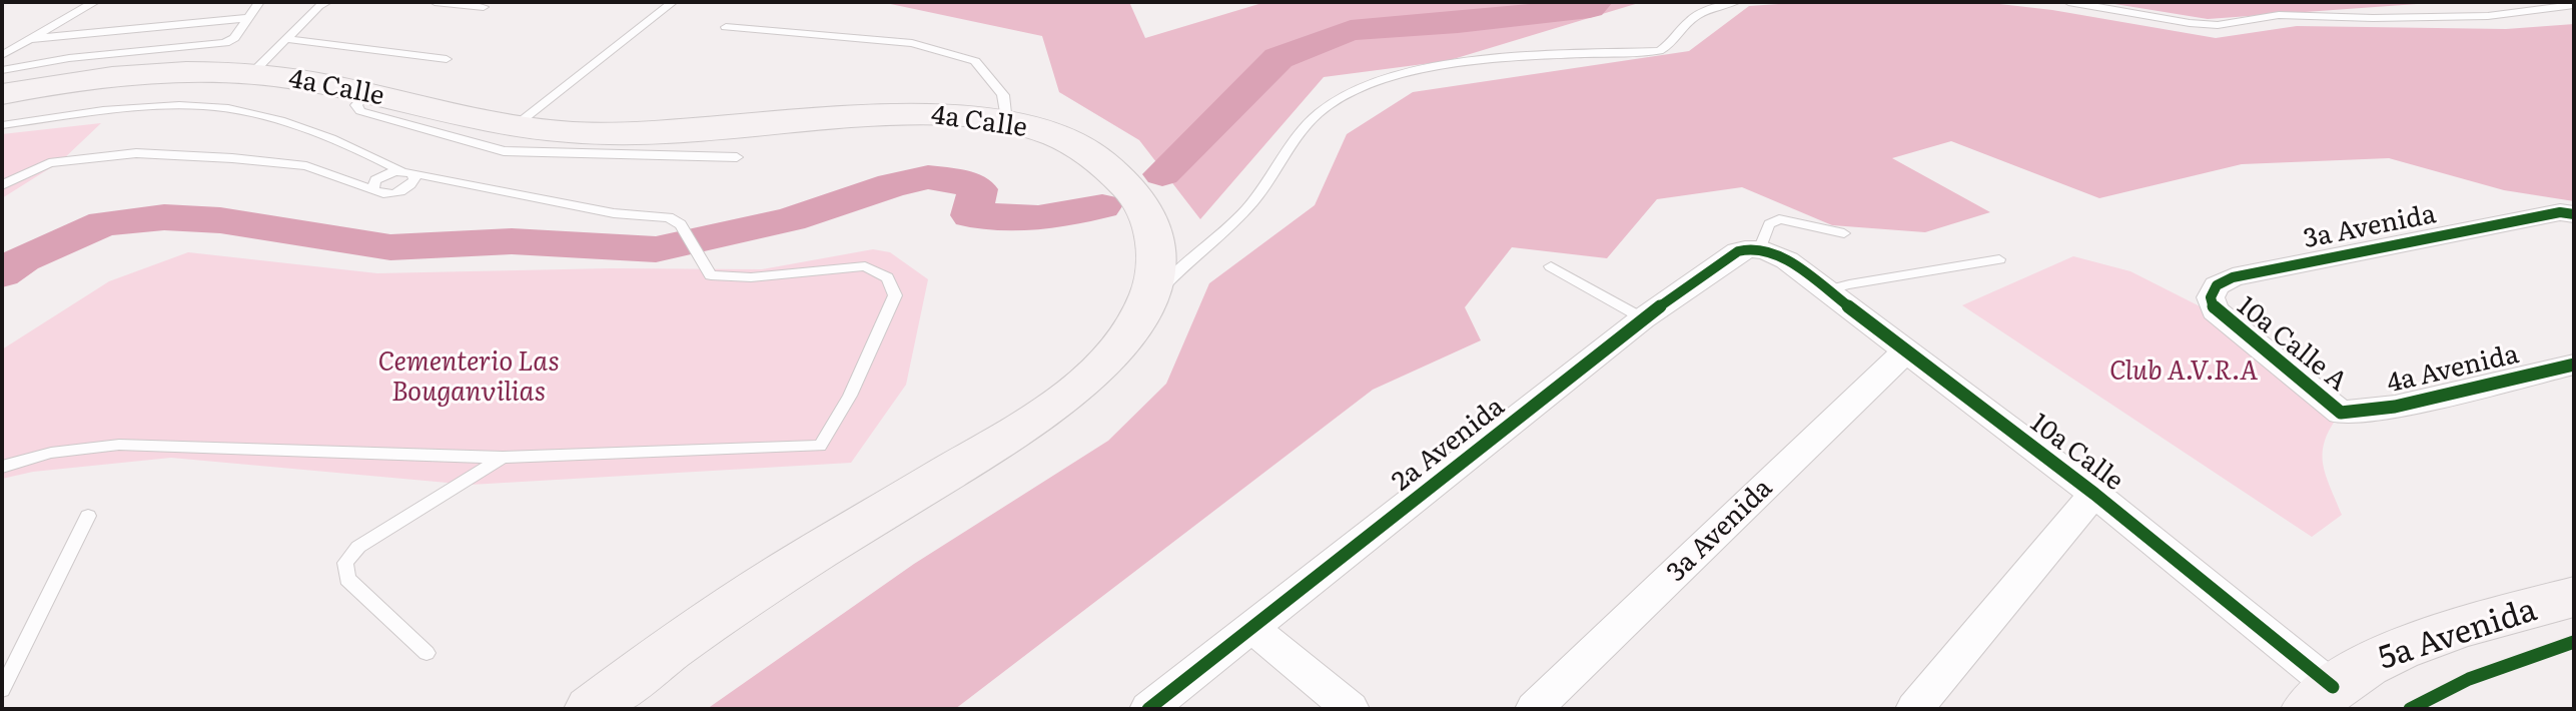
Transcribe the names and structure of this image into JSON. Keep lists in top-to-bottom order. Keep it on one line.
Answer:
{"streets":{"main road":["4a Calle","5a Avenida"],"street":["3a Avenida","10a Calle A","4a Avenida","2a Avenida","10a Calle"]},"crossings":[["3a Avenida","10a Calle A"],["3a Avenida","10a Calle"],["10a Calle A","4a Avenida"],["2a Avenida","10a Calle"],["10a Calle","5a Avenida"]],"parks":["Cementerio Las Bouganvilias","Club A.V.R.A"]}
